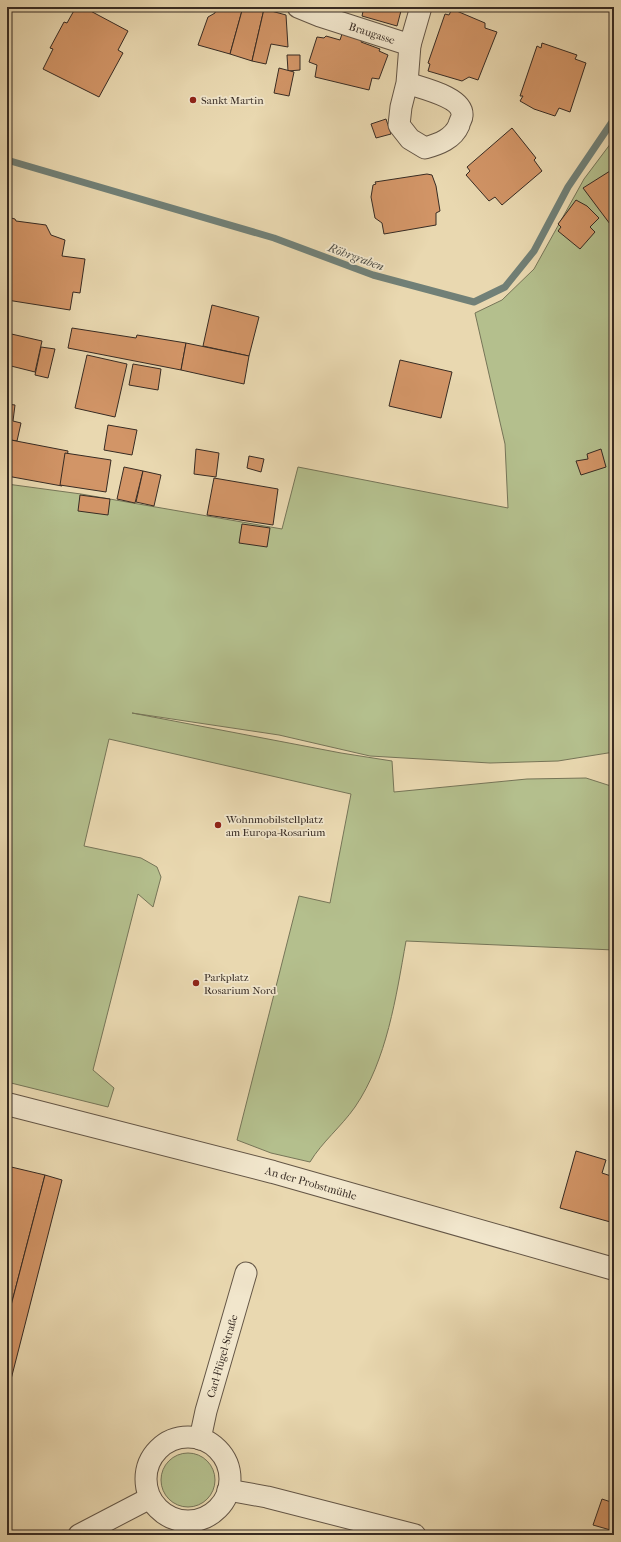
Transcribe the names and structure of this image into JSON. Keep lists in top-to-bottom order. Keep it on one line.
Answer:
{"streets":{"street":["Braugasse","An der Probstmühle","Carl-Flügel-Straße"]},"water":["Röhrgraben"],"places":["Sankt Martin","Wohnmobilstellplatz am Europa-Rosarium","Parkplatz Rosarium Nord"]}
